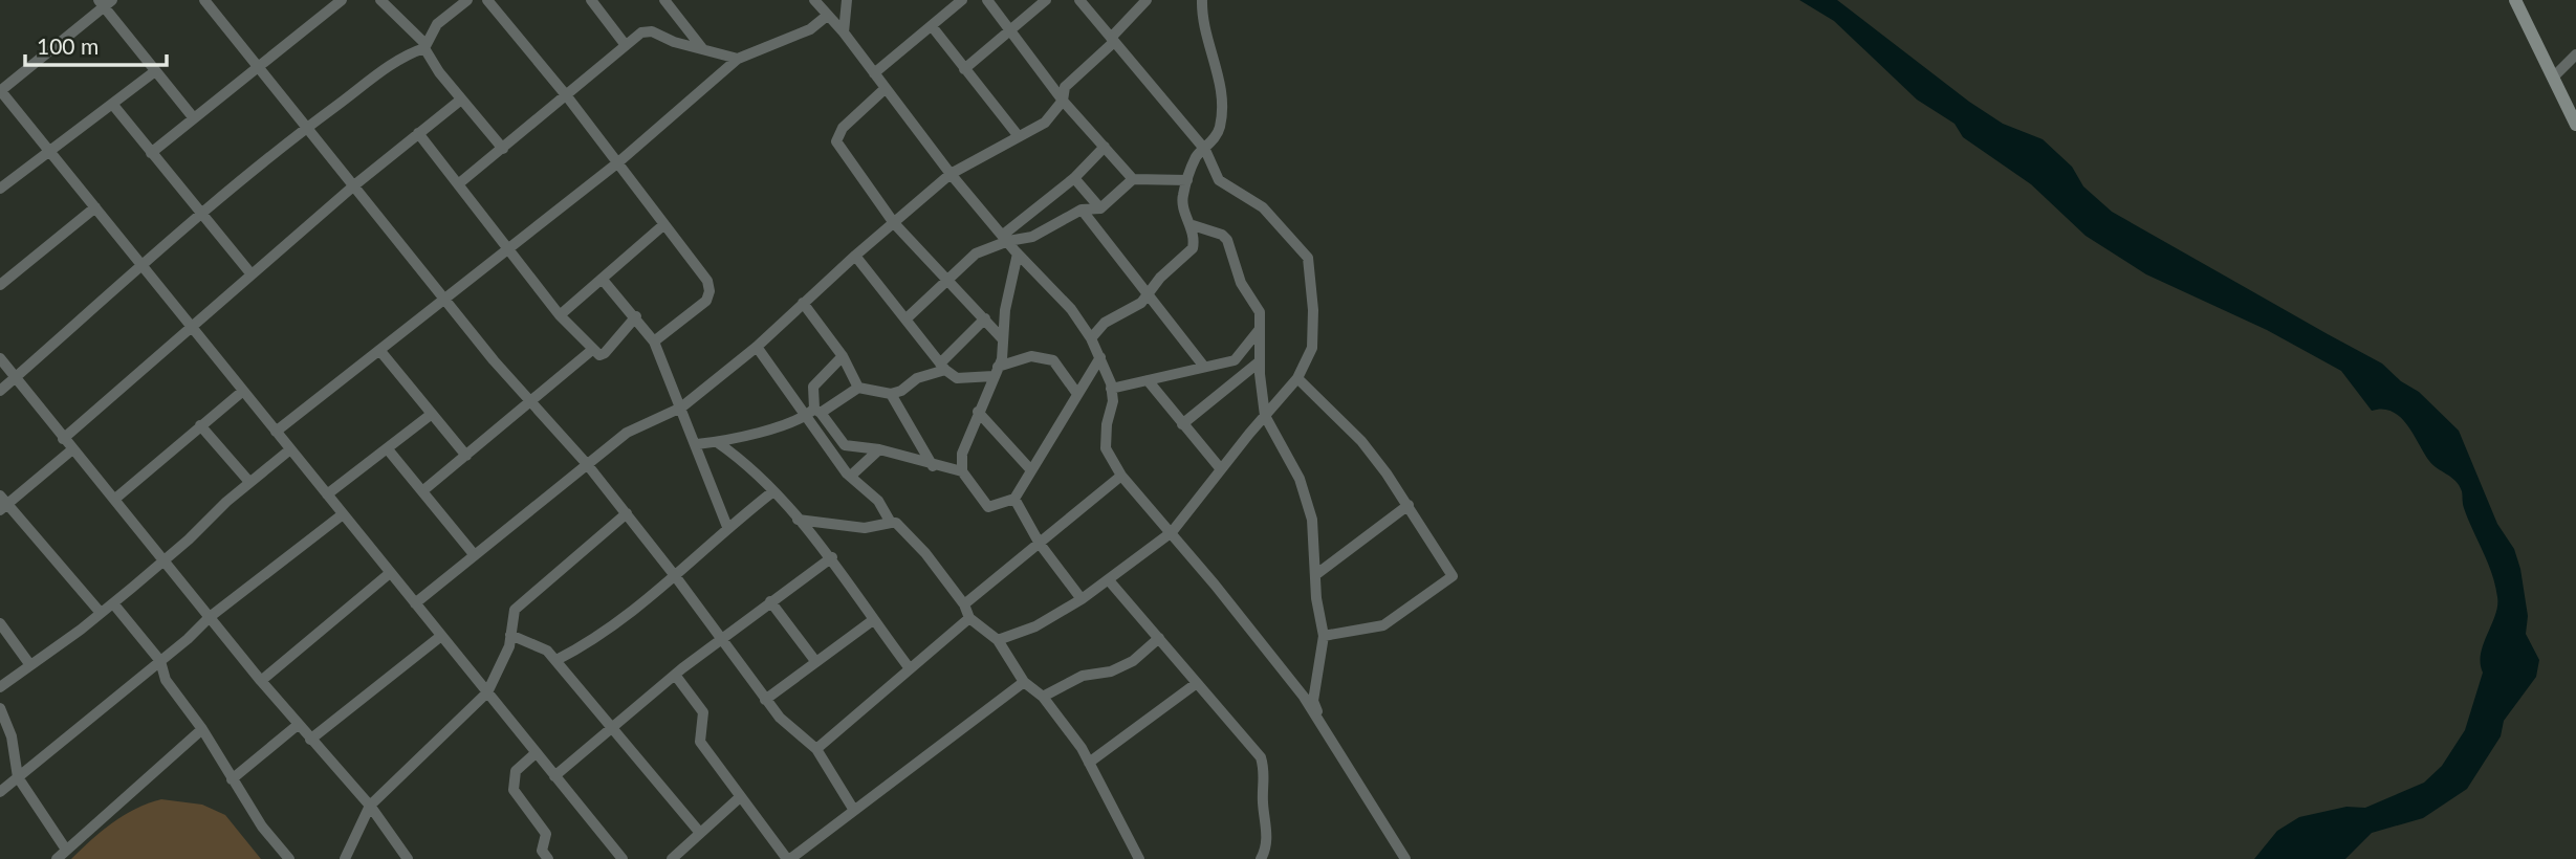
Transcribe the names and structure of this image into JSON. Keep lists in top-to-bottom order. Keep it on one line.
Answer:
{"scale_bar":"100 m"}
